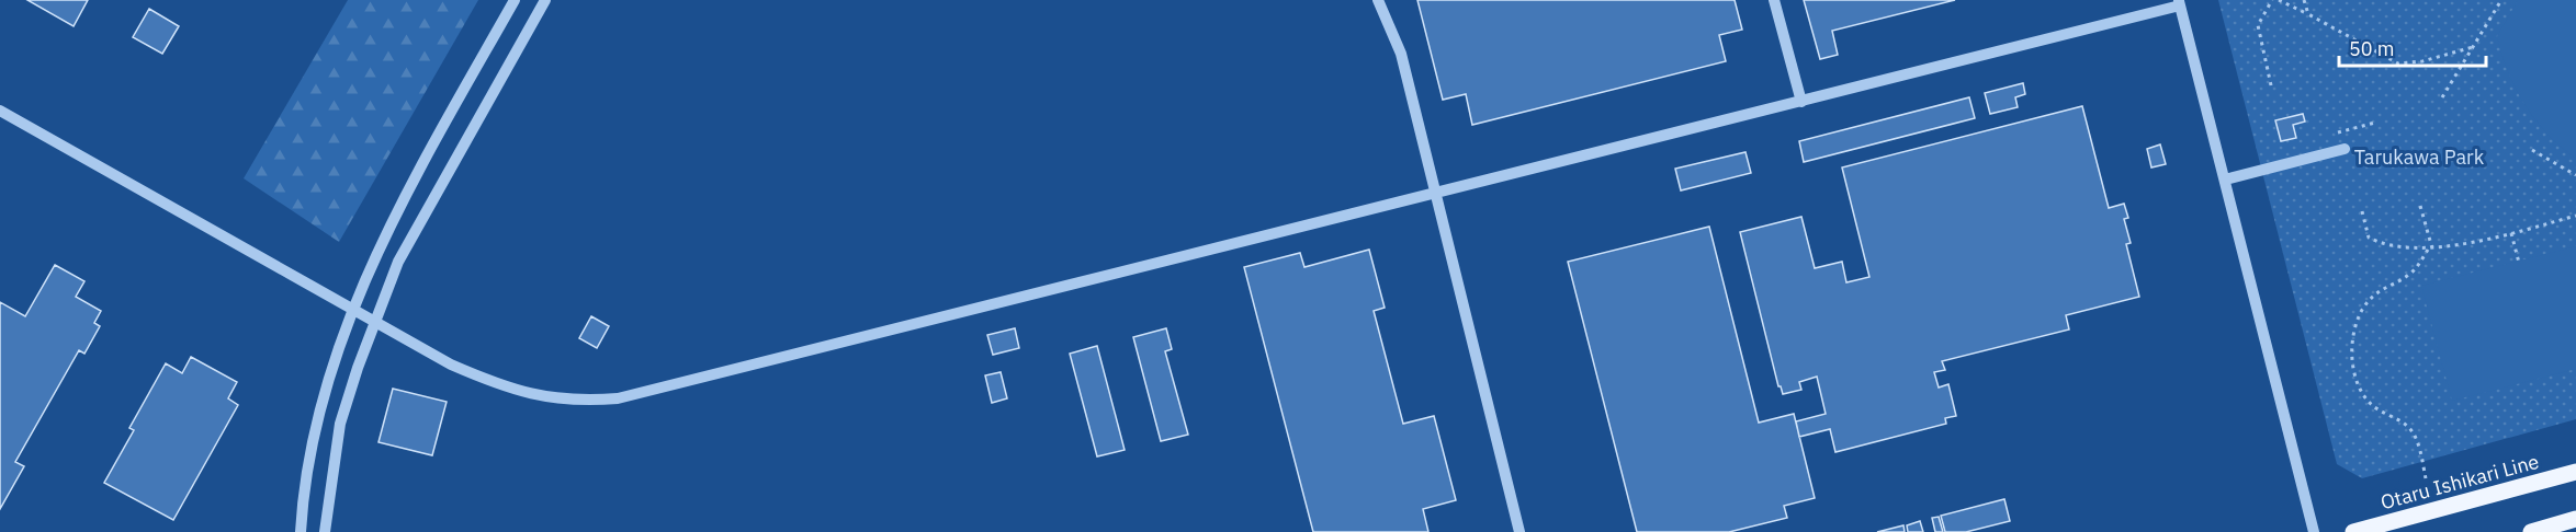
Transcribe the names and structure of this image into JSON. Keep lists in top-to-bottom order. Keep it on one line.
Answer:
{"streets":{"main road":["Otaru Ishikari Line"]},"parks":["Tarukawa Park"],"scale_bar":"50 m"}
